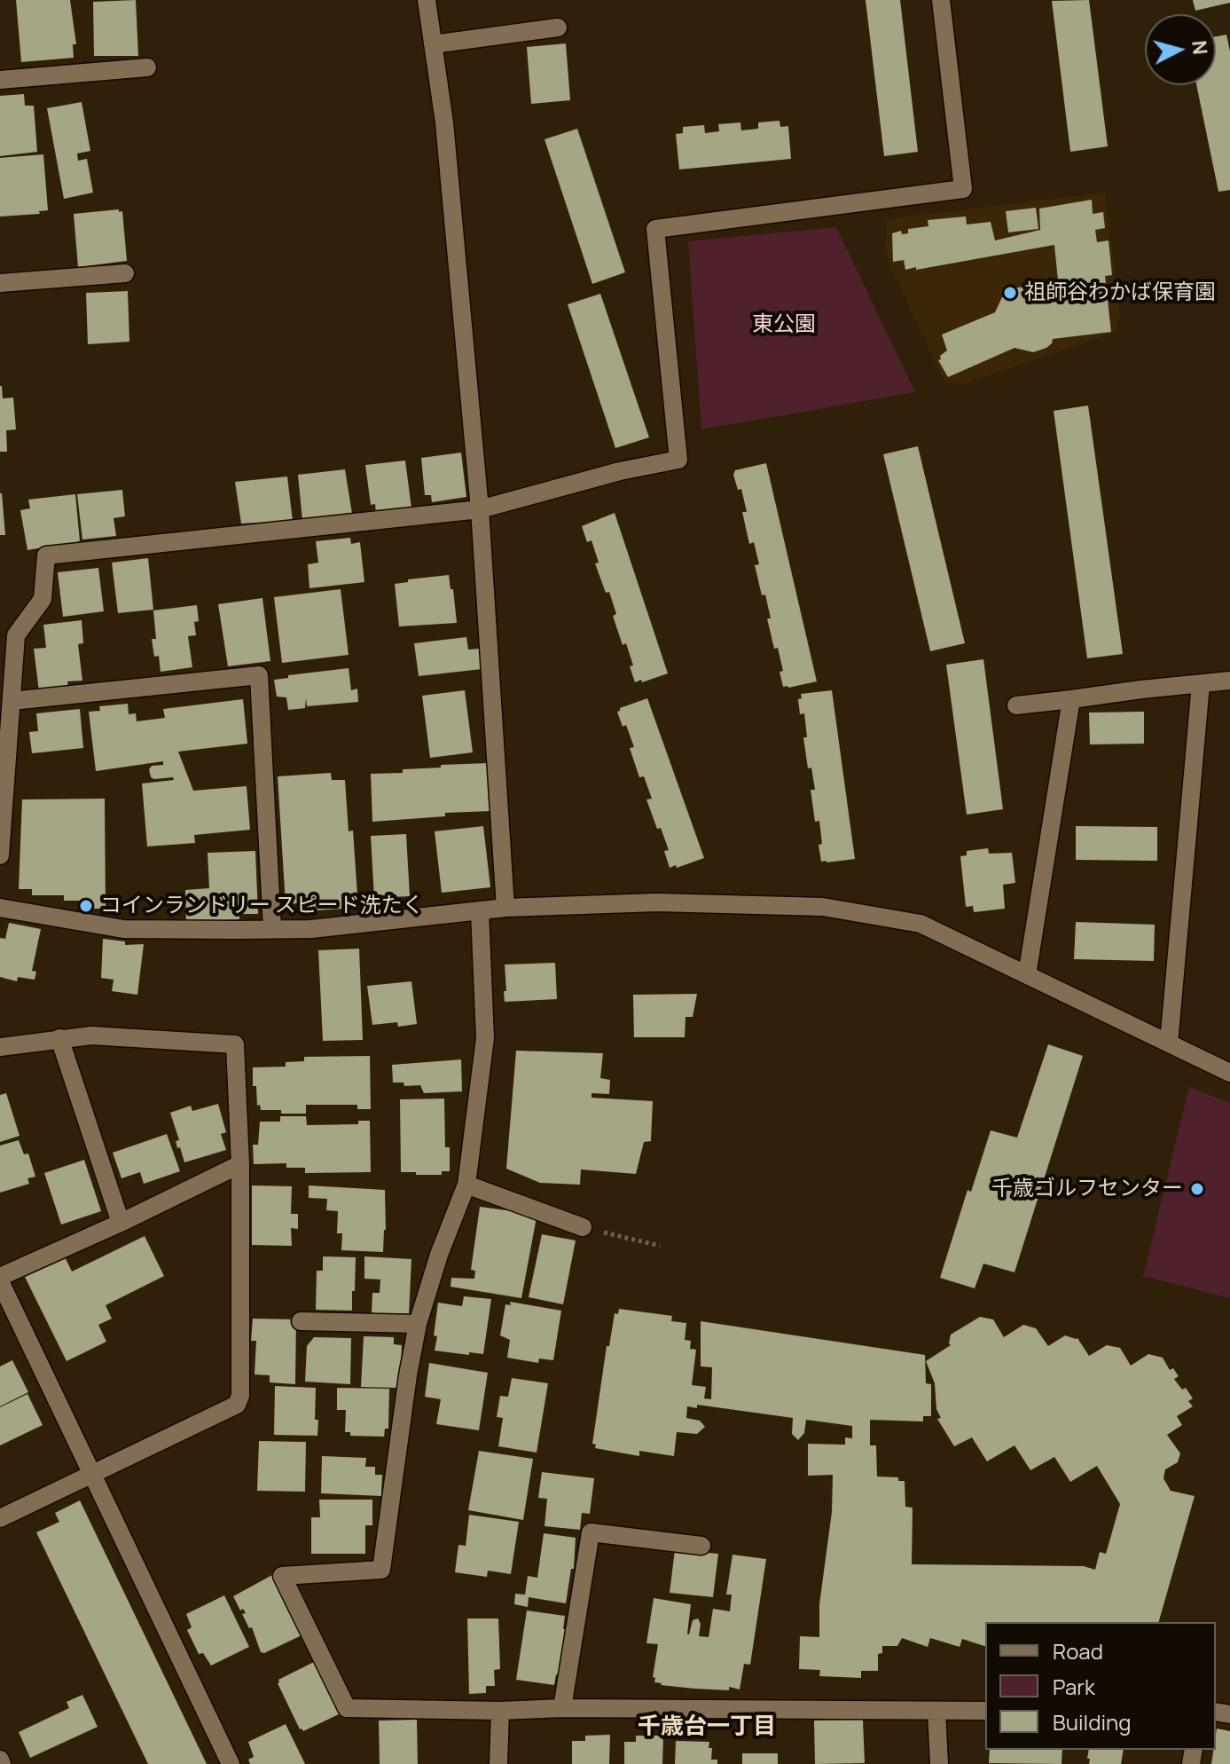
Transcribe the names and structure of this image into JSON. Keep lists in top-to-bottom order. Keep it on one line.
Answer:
{"districts":["千歳台一丁目"],"parks":["東公園"],"places":["祖師谷わかば保育園","コインランドリー スピード洗たく","千歳ゴルフセンター"],"legend":["Road","Park","Building"],"north":"right"}
